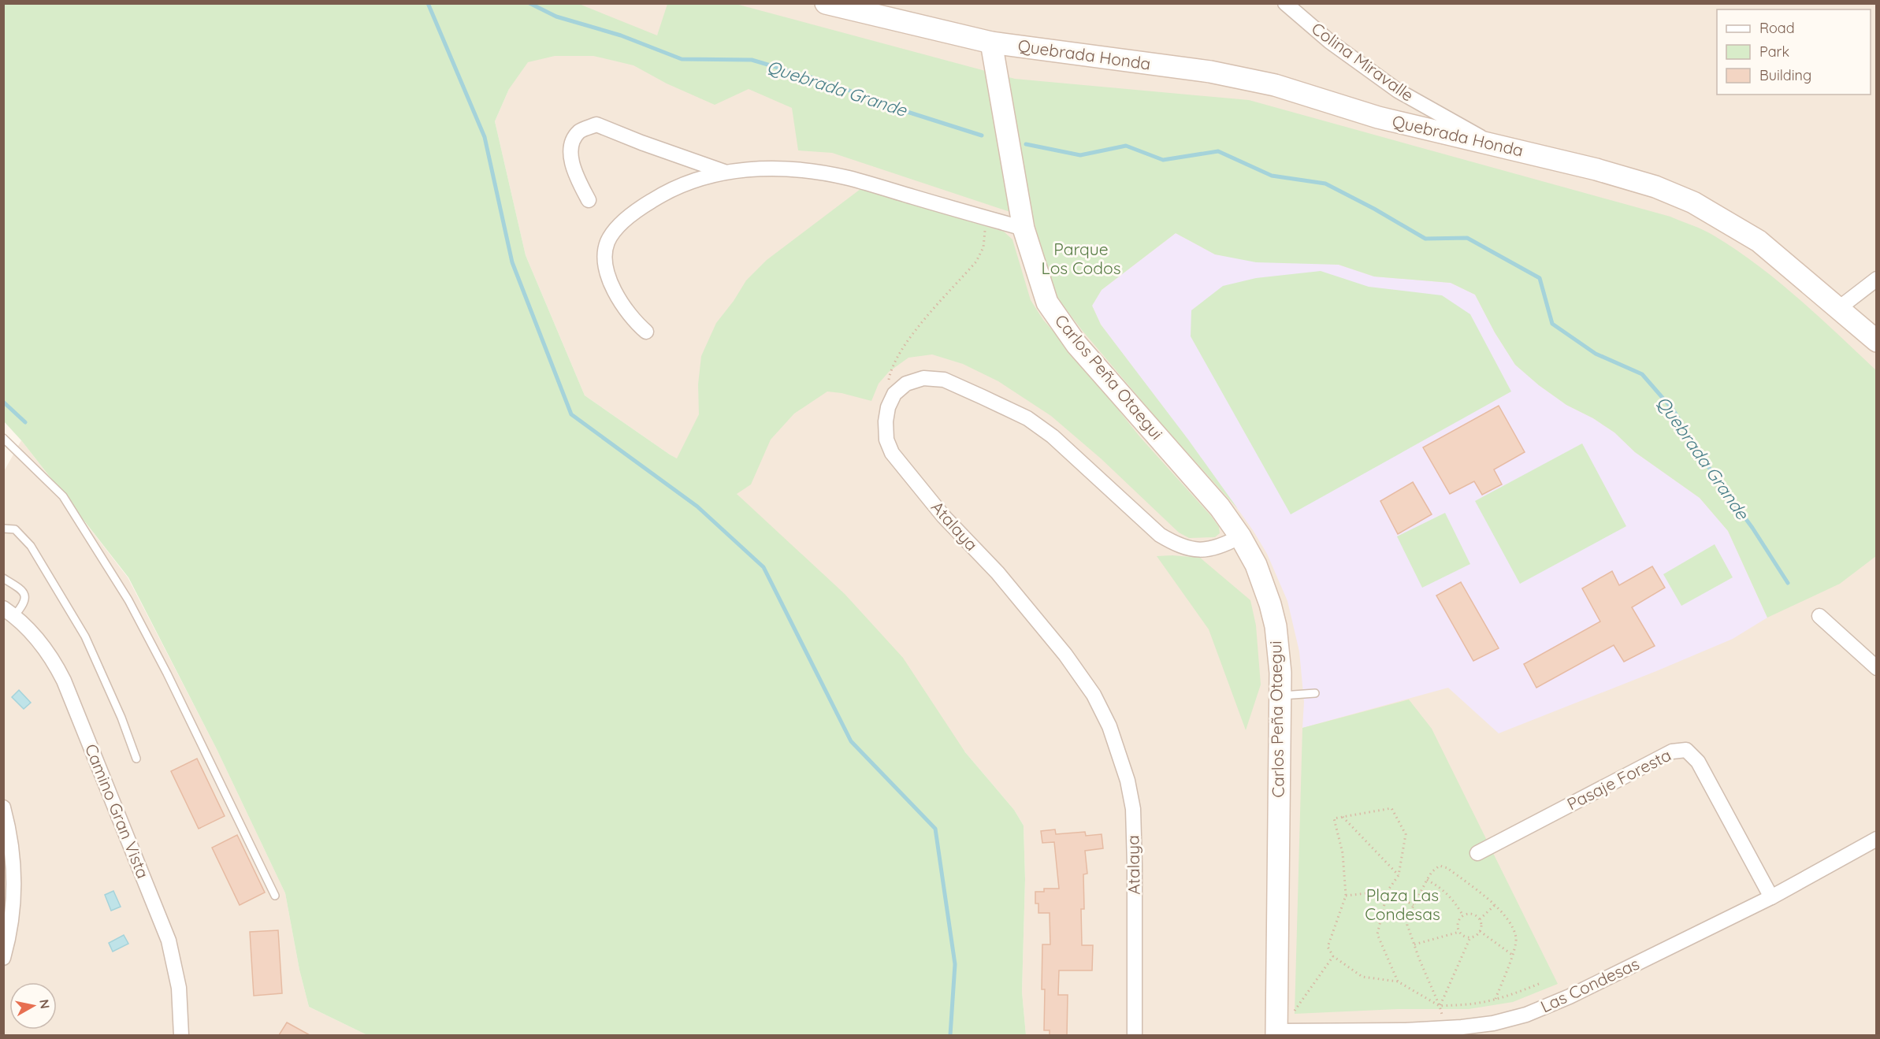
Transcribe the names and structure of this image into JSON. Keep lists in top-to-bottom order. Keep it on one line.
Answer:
{"streets":{"street":["Quebrada Honda","Colina Miravalle","Carlos Peña Otaegui","Atalaya","Pasaje Foresta","Camino Gran Vista","Las Condesas"]},"crossings":[["Quebrada Honda","Colina Miravalle"],["Quebrada Honda","Carlos Peña Otaegui"],["Carlos Peña Otaegui","Atalaya"],["Carlos Peña Otaegui","Las Condesas"],["Pasaje Foresta","Las Condesas"]],"water":["Quebrada Grande"],"parks":["Parque Los Codos","Plaza Las Condesas"],"legend":["Road","Park","Building"],"north":"right"}
